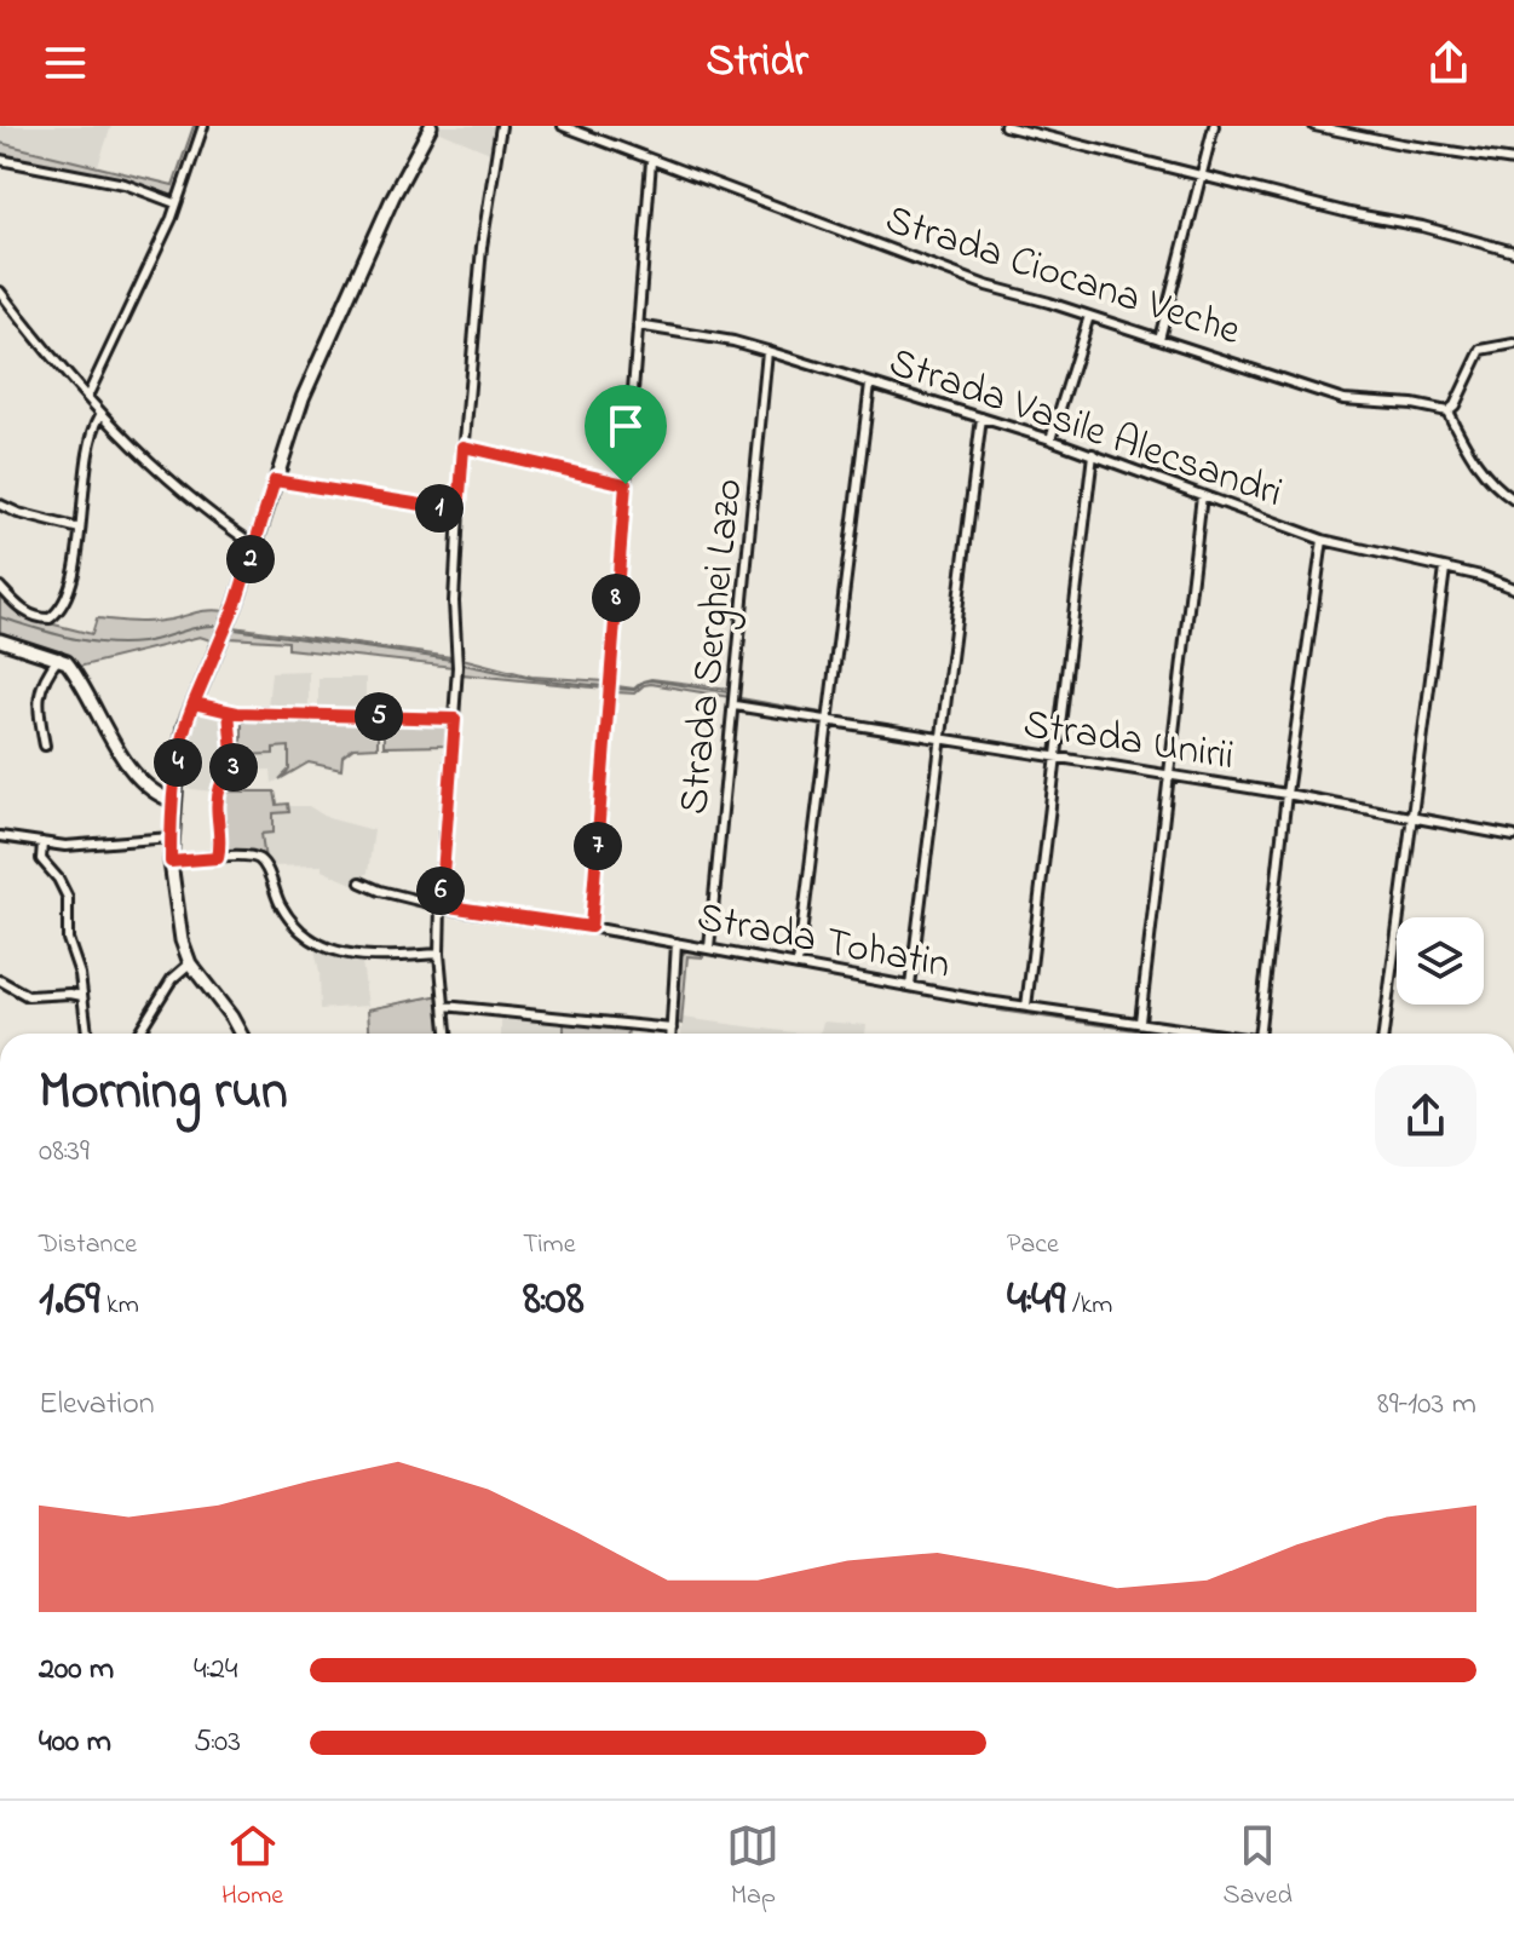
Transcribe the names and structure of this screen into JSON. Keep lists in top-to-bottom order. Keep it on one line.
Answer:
{"streets":{"street":["Strada Ciocana Veche","Strada Vasile Alecsandri","Strada Serghei Lazo","Strada Unirii","Strada Tohatin"]},"crossings":[["Strada Vasile Alecsandri","Strada Serghei Lazo"],["Strada Serghei Lazo","Strada Unirii"],["Strada Serghei Lazo","Strada Tohatin"]],"page":{"header":"Stridr","pins":["1","2","8","5","4","3","7","6"],"heading":["Morning run","08:39"],"stats":[["Distance","1.69 km"],["Time","8:08"],["Pace","4:49 /km"]],"chart":["Elevation","89–103 m"],"list":[{"name":"200 m","note":"4:24"},{"name":"400 m","note":"5:03"}],"tabs":["Home","Map","Saved"]}}
